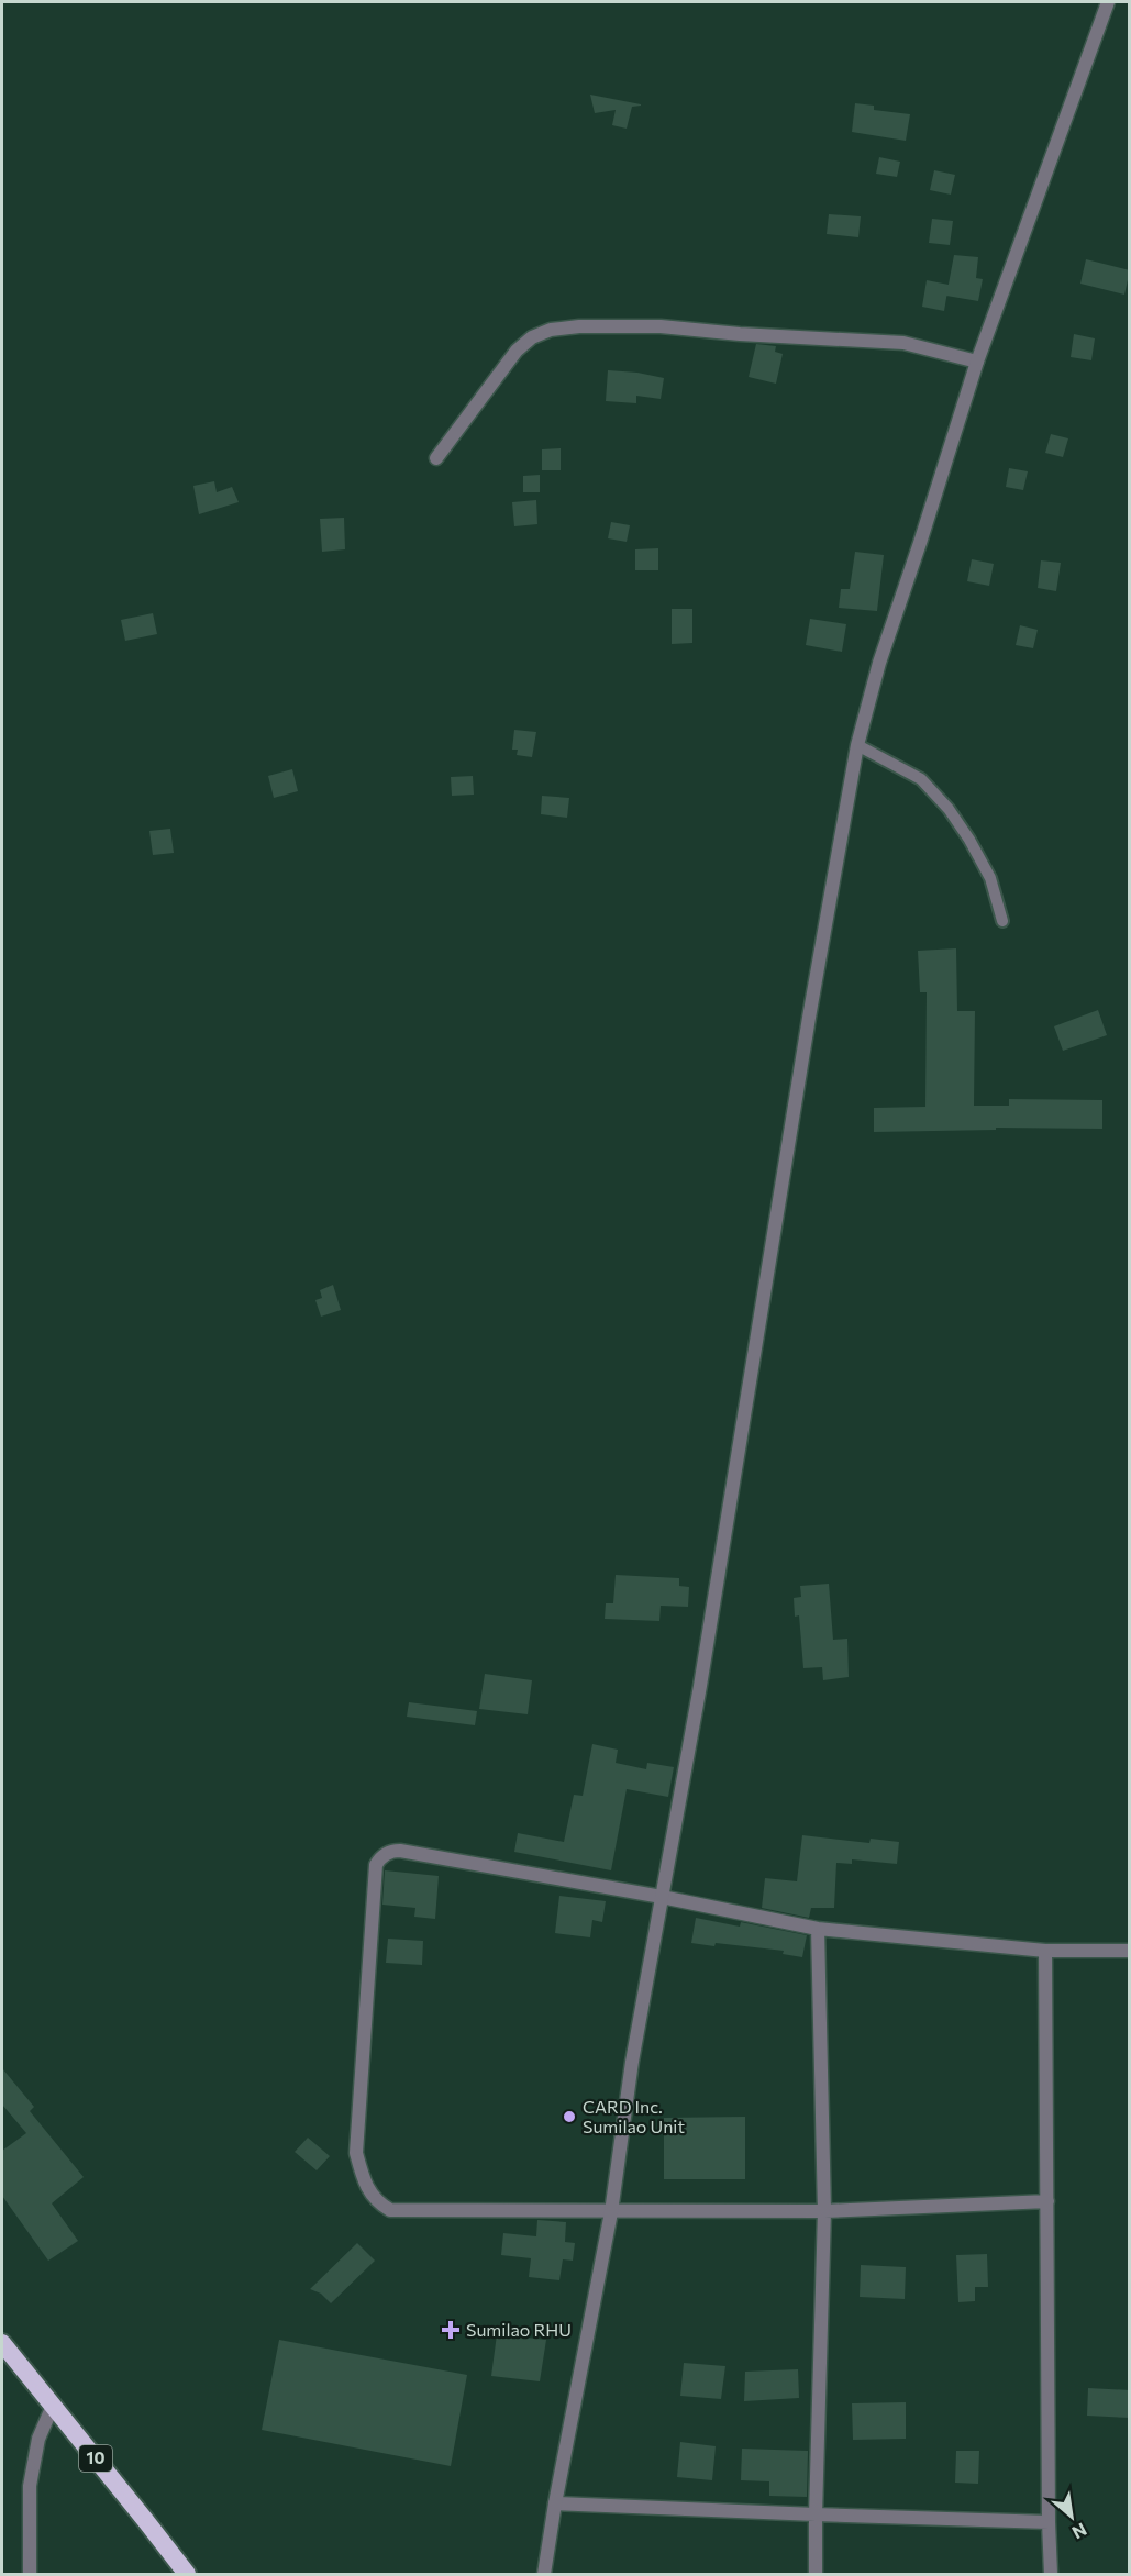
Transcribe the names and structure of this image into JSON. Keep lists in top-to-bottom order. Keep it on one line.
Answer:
{"streets":{"highway":["10"]},"places":{"other":["CARD Inc. Sumilao Unit"],"health":["Sumilao RHU"]},"north":"bottom right"}
